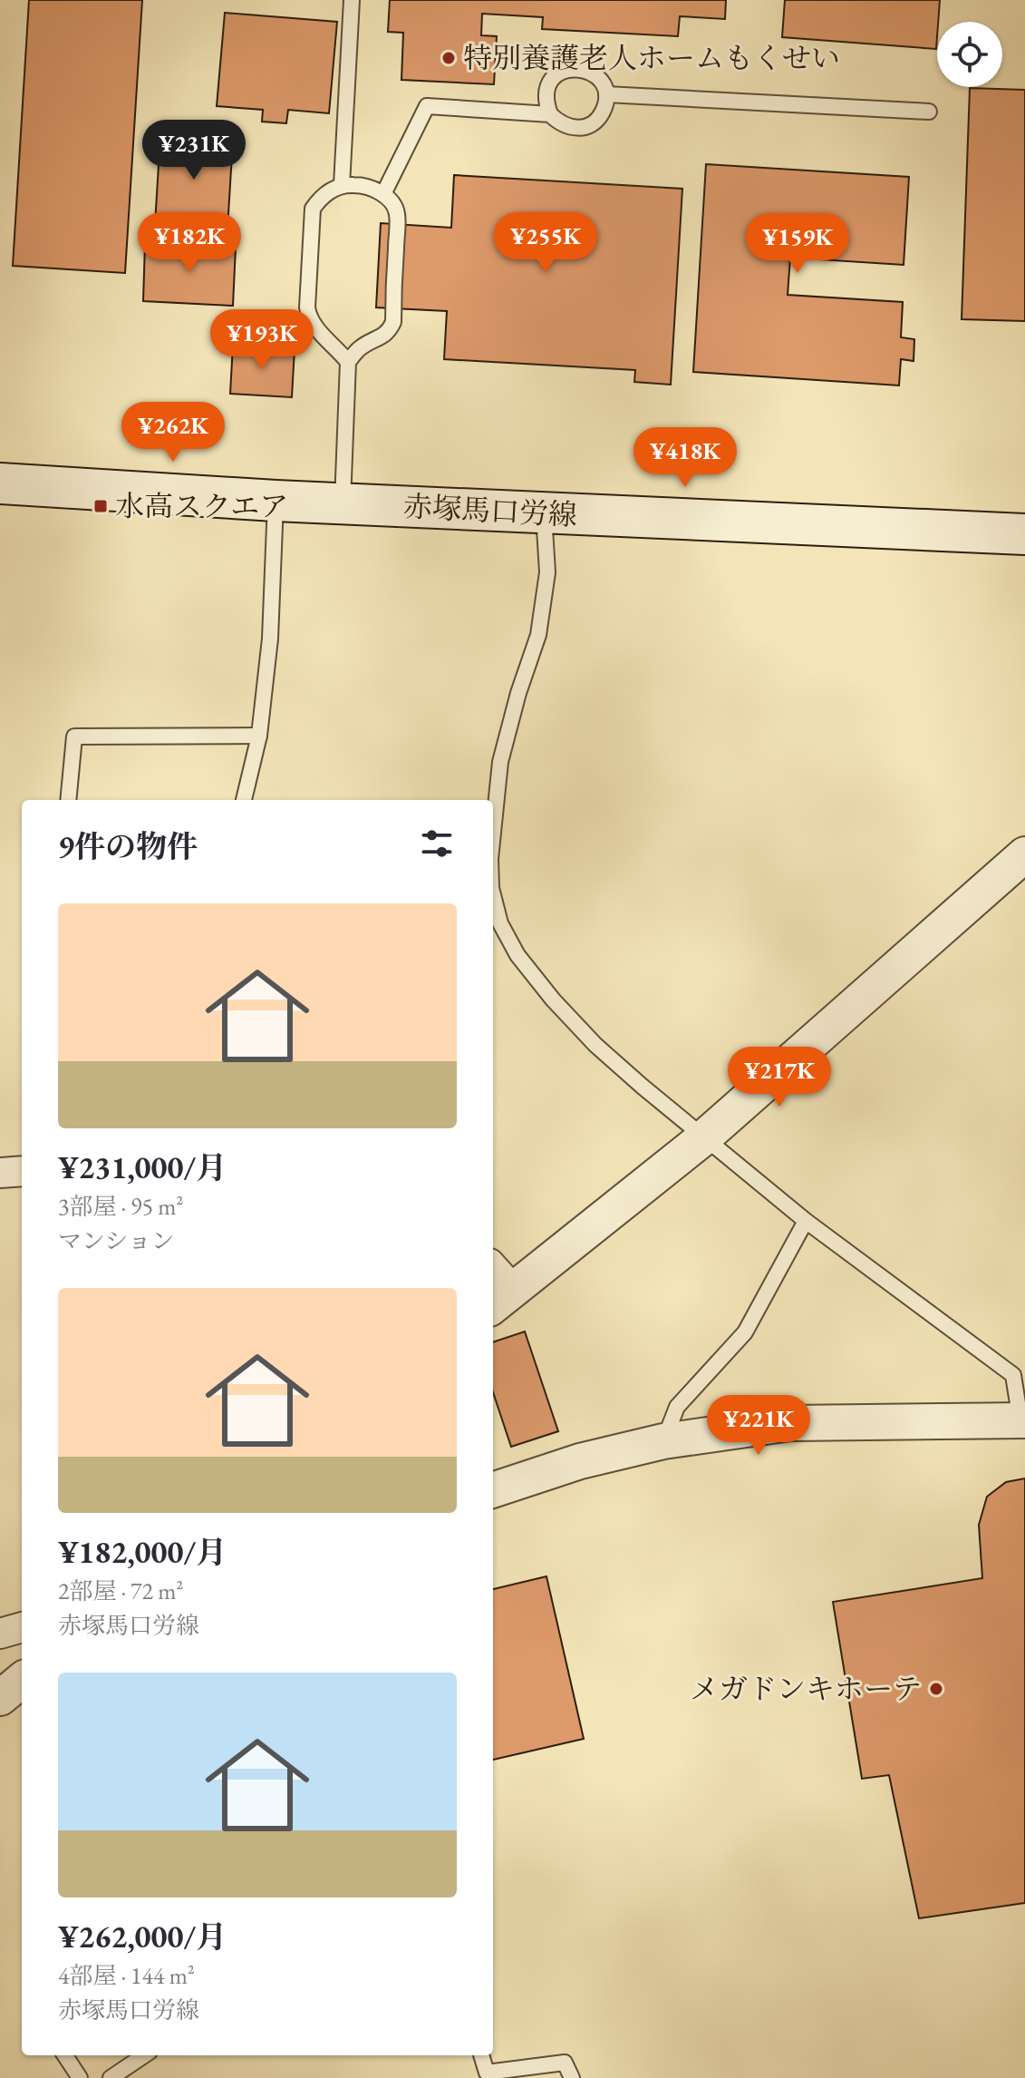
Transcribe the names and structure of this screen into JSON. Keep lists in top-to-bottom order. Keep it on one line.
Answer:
{"streets":{"main road":["赤塚馬口労線"]},"places":{"other":["特別養護老人ホームもくせい","メガドンキホーテ"],"transit":["水高スクエア"]},"page":{"price":["¥231K","¥182K","¥255K","¥159K","¥193K","¥262K","¥418K","¥217K","¥221K"],"heading":"9件の物件","list":[{"name":"¥231,000/月","note":"3部屋 · 95 m² · マンション"},{"name":"¥182,000/月","note":"2部屋 · 72 m² · 赤塚馬口労線"},{"name":"¥262,000/月","note":"4部屋 · 144 m² · 赤塚馬口労線"}]}}
